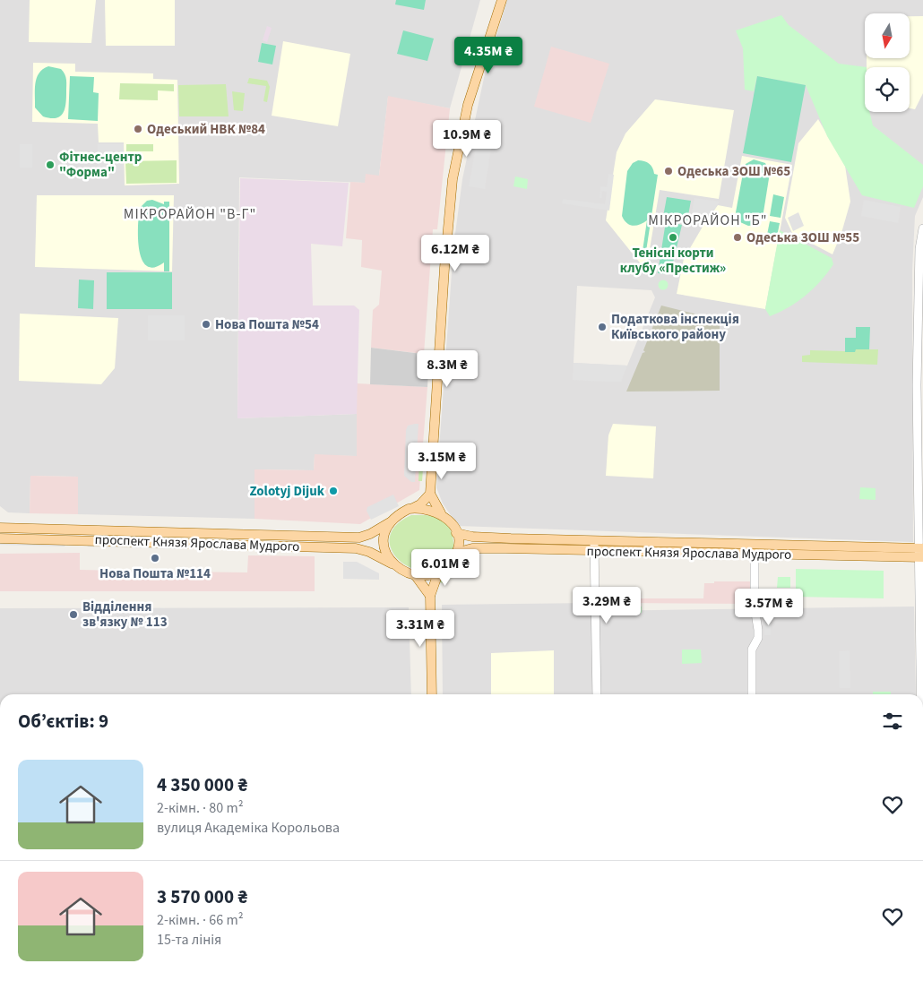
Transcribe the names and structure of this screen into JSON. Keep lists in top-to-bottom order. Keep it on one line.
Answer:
{"streets":{"main road":["проспект Князя Ярослава Мудрого"]},"districts":["МІКРОРАЙОН \"В-Г\"","МІКРОРАЙОН \"Б\""],"places":["Одеський НВК №84","Фітнес-центр \"Форма\"","Одеська ЗОШ №65","Тенісні корти клубу «Престиж»","Одеська ЗОШ №55","Нова Пошта №54","Податкова інспекція Київського району","Zolotyj Dijuk","Нова Пошта №114","Відділення зв'язку № 113"],"north":"bottom","page":{"price":["4.35M ₴","10.9M ₴","6.12M ₴","8.3M ₴","3.15M ₴","6.01M ₴","3.29M ₴","3.57M ₴","3.31M ₴"],"heading":"Об’єктів: 9","list":[{"name":"4 350 000 ₴","note":"2-кімн. · 80 m² · вулиця Академіка Корольова"},{"name":"3 570 000 ₴","note":"2-кімн. · 66 m² · 15-та лінія"}]}}
